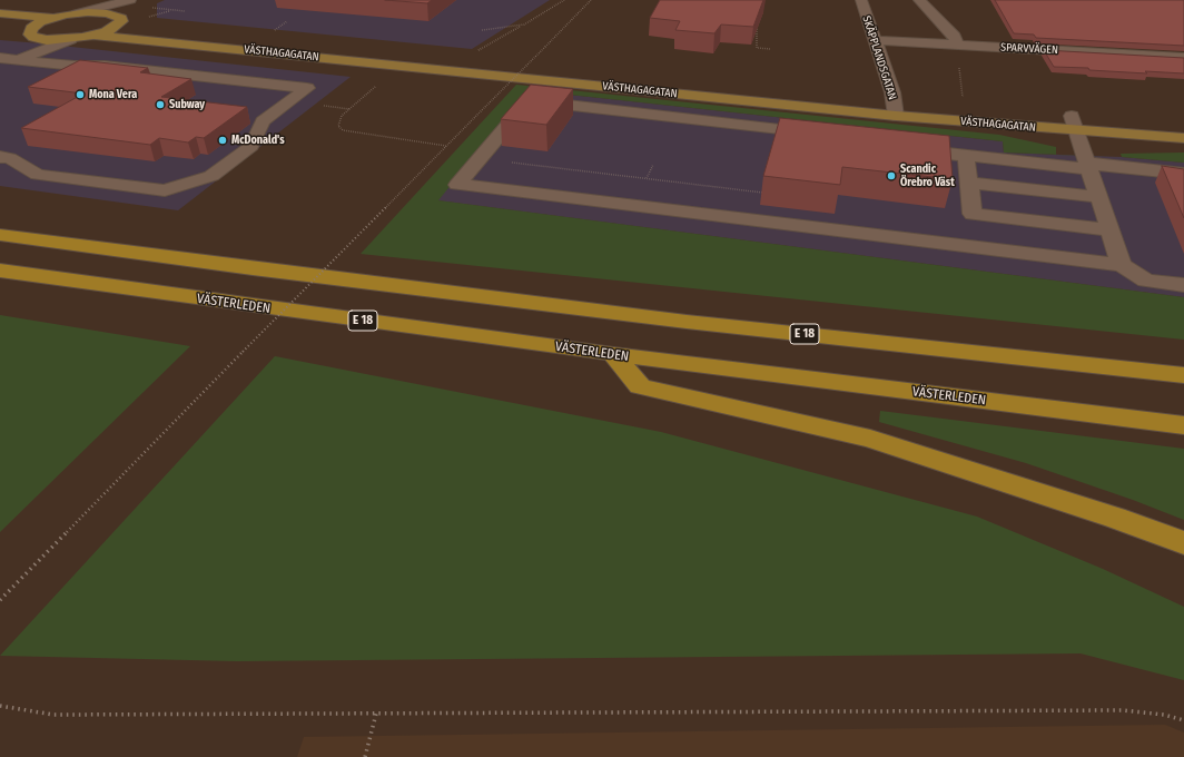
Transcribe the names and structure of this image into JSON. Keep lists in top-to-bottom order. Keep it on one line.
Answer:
{"streets":{"highway":["VÄSTERLEDEN","E 18"],"main road":["VÄSTHAGAGATAN"],"street":["SPARVVÄGEN","SKÄPPLANDSGATAN"]},"crossings":[["SPARVVÄGEN","SKÄPPLANDSGATAN"],["VÄSTHAGAGATAN","SKÄPPLANDSGATAN"]],"places":["Mona Vera","Subway","McDonald's","Scandic Örebro Väst"]}
